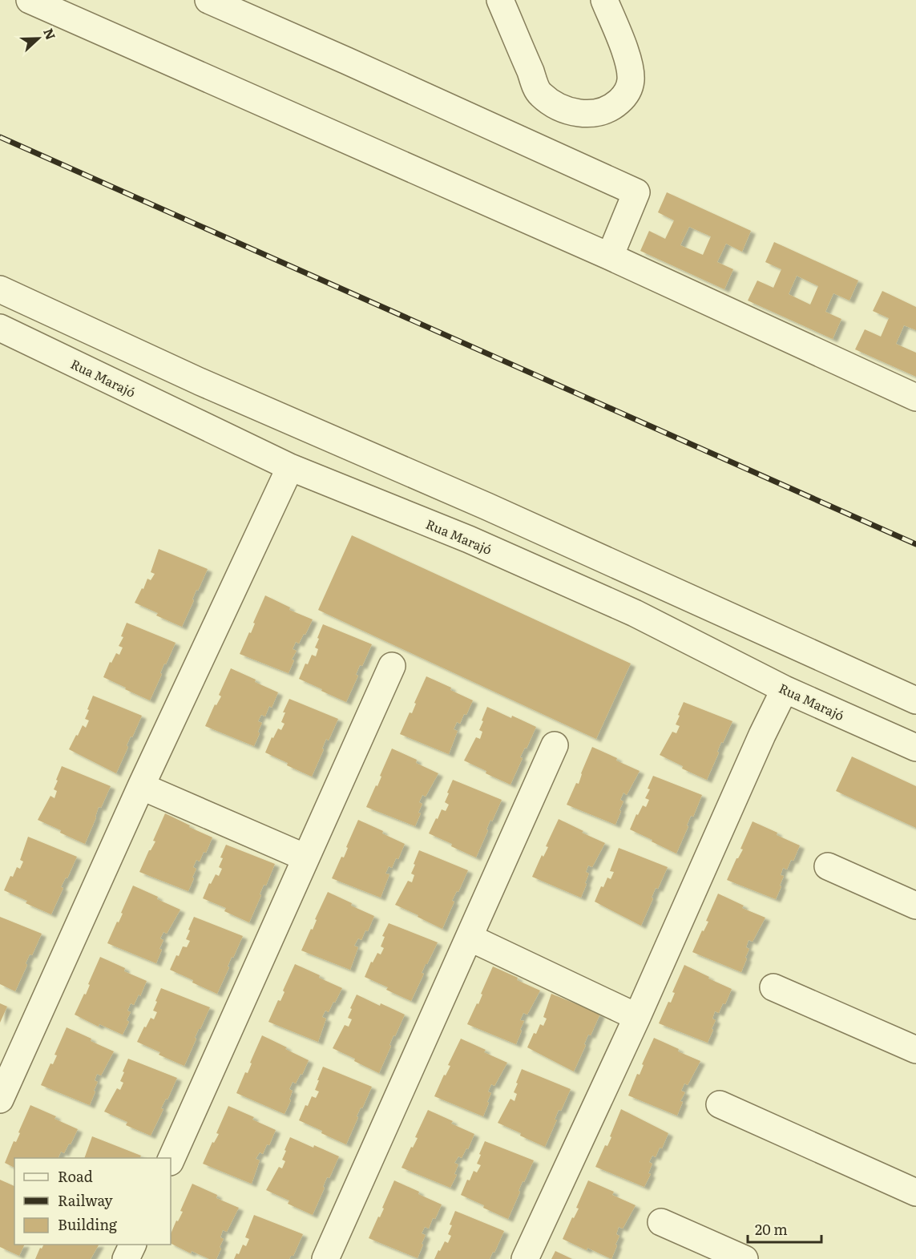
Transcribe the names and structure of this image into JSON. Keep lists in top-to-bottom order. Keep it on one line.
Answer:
{"streets":{"street":["Rua Marajó"]},"legend":["Road","Railway","Building"],"scale_bar":"20 m","north":"right"}
